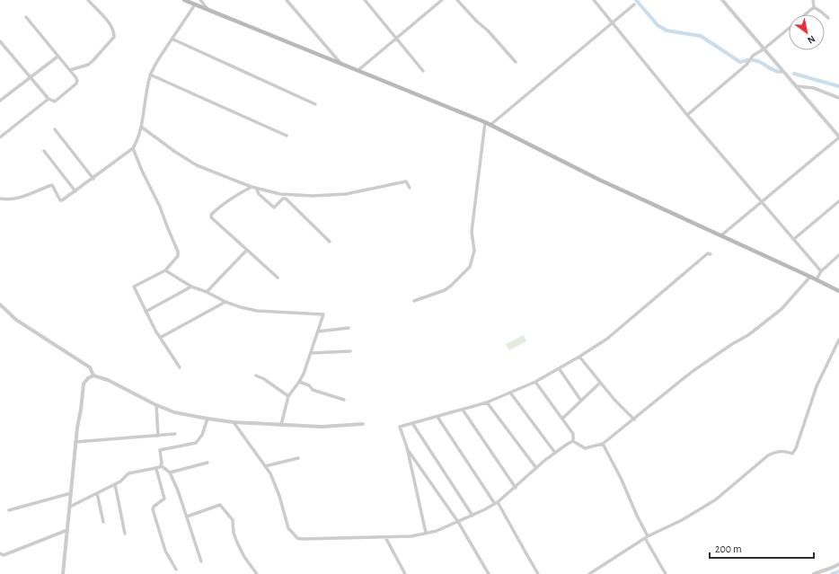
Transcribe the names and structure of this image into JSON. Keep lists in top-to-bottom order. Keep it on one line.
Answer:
{"scale_bar":"200 m","north":"bottom right"}
